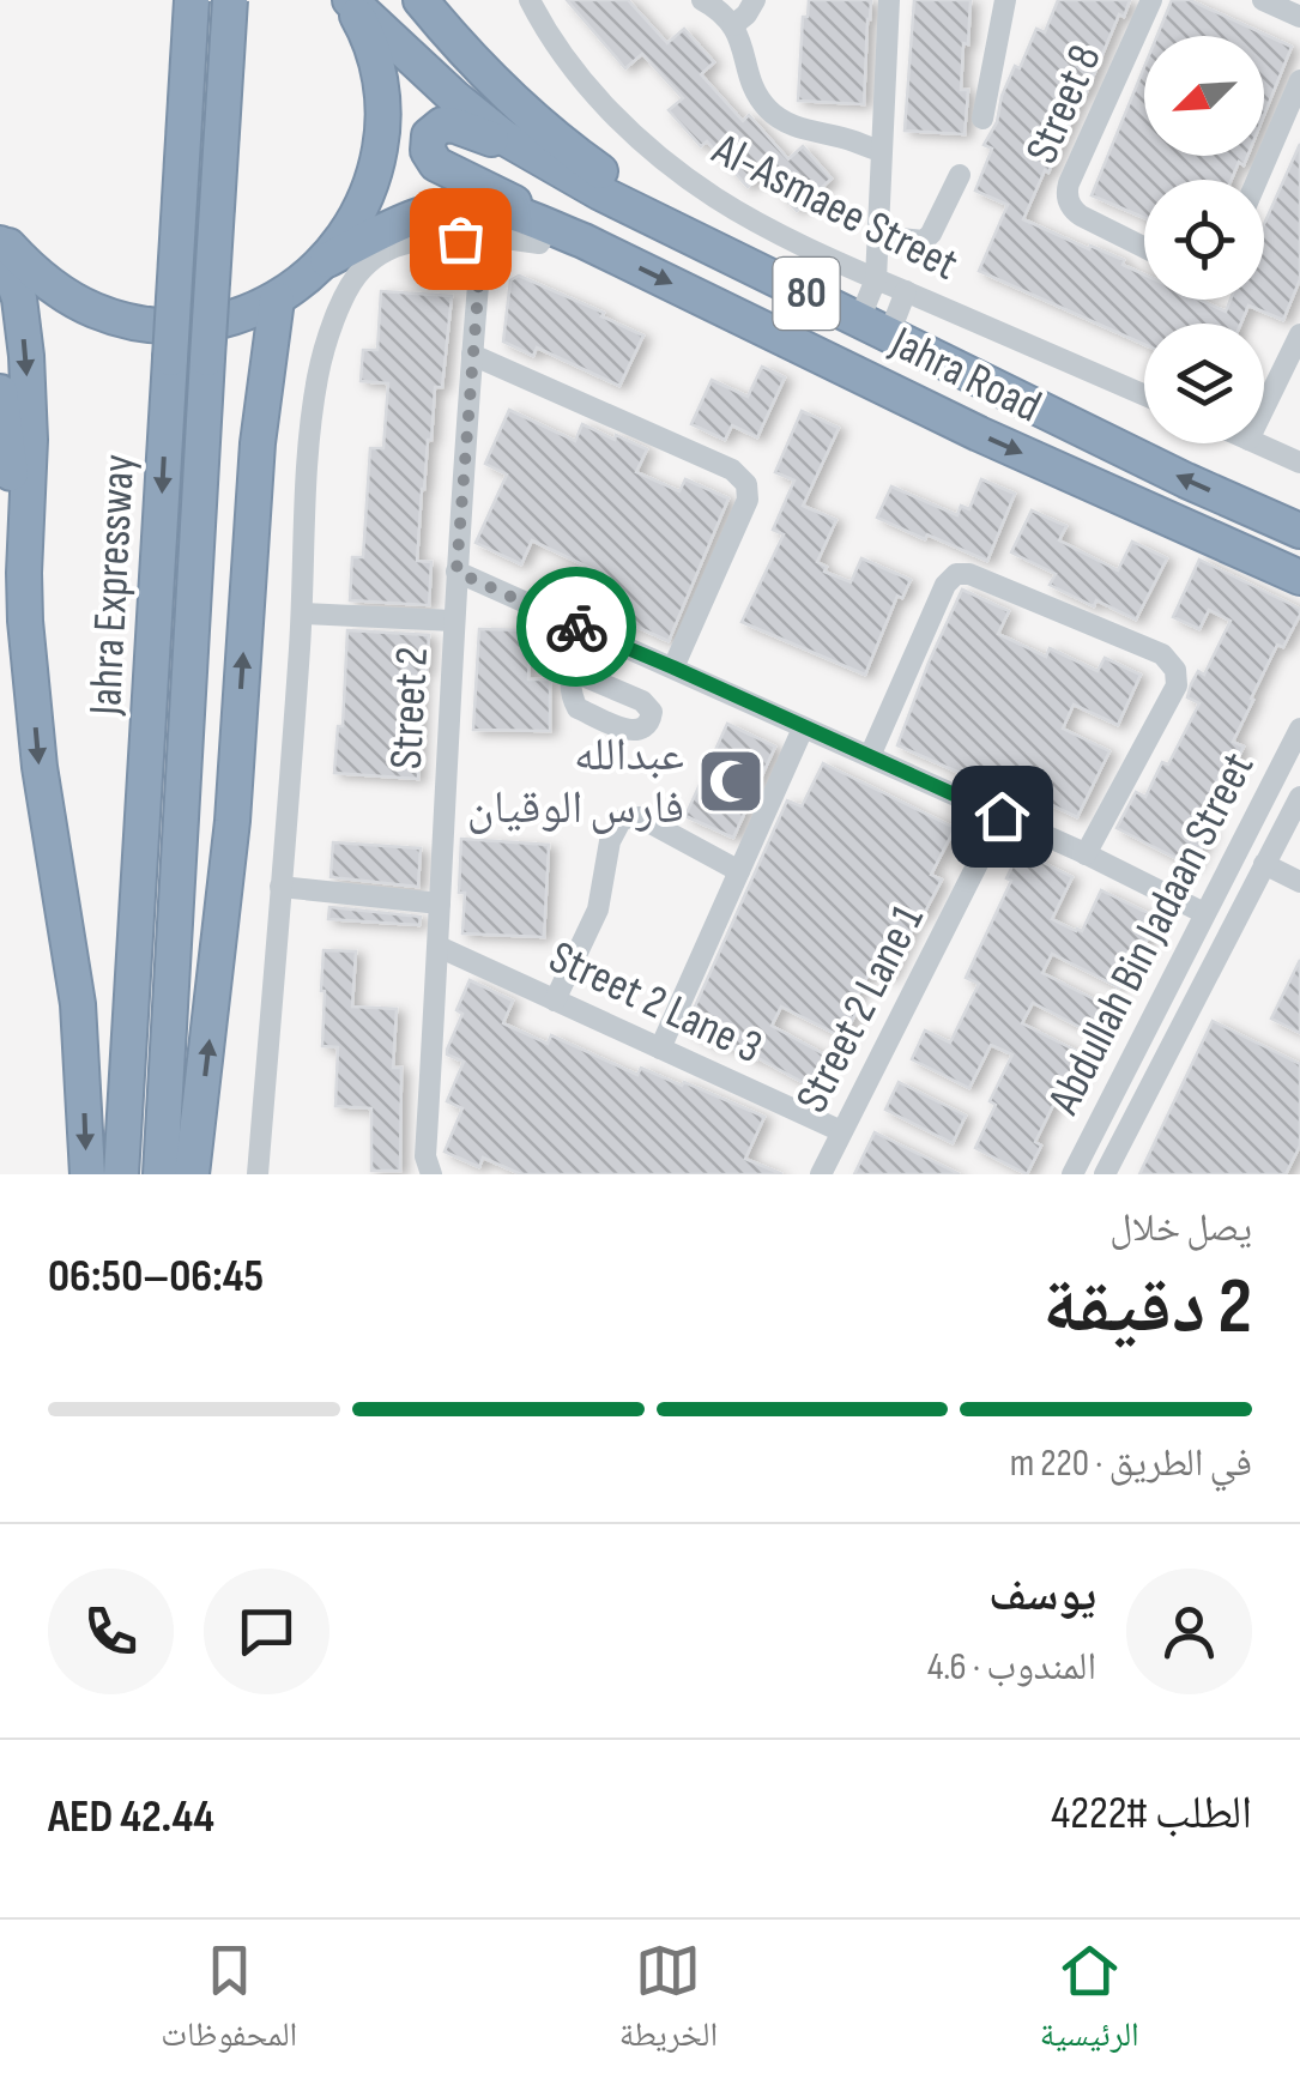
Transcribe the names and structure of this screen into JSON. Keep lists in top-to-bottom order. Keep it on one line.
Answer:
{"streets":{"highway":["80","Jahra Road","Jahra Expressway"],"street":["Street 8","Al-Asmaee Street","Street 2","Abdullah Bin Jadaan Street","Street 2 Lane 3","Street 2 Lane 1"]},"crossings":[["Al-Asmaee Street","Jahra Road"],["80","Jahra Road"],["Street 2","Street 2 Lane 3"],["Street 2 Lane 3","Street 2 Lane 1"]],"places":{"mosque":["عبدالله فارس الوقيان"]},"north":"bottom left","page":{"heading":["2 دقيقة","يصل خلال","06:45–06:50"],"panel":["يوسف","المندوب · 4.6","الطلب #4222","AED 42.44"],"bar":"في الطريق · 220 m","tabs":["الرئيسية","الخريطة","المحفوظات"]}}
